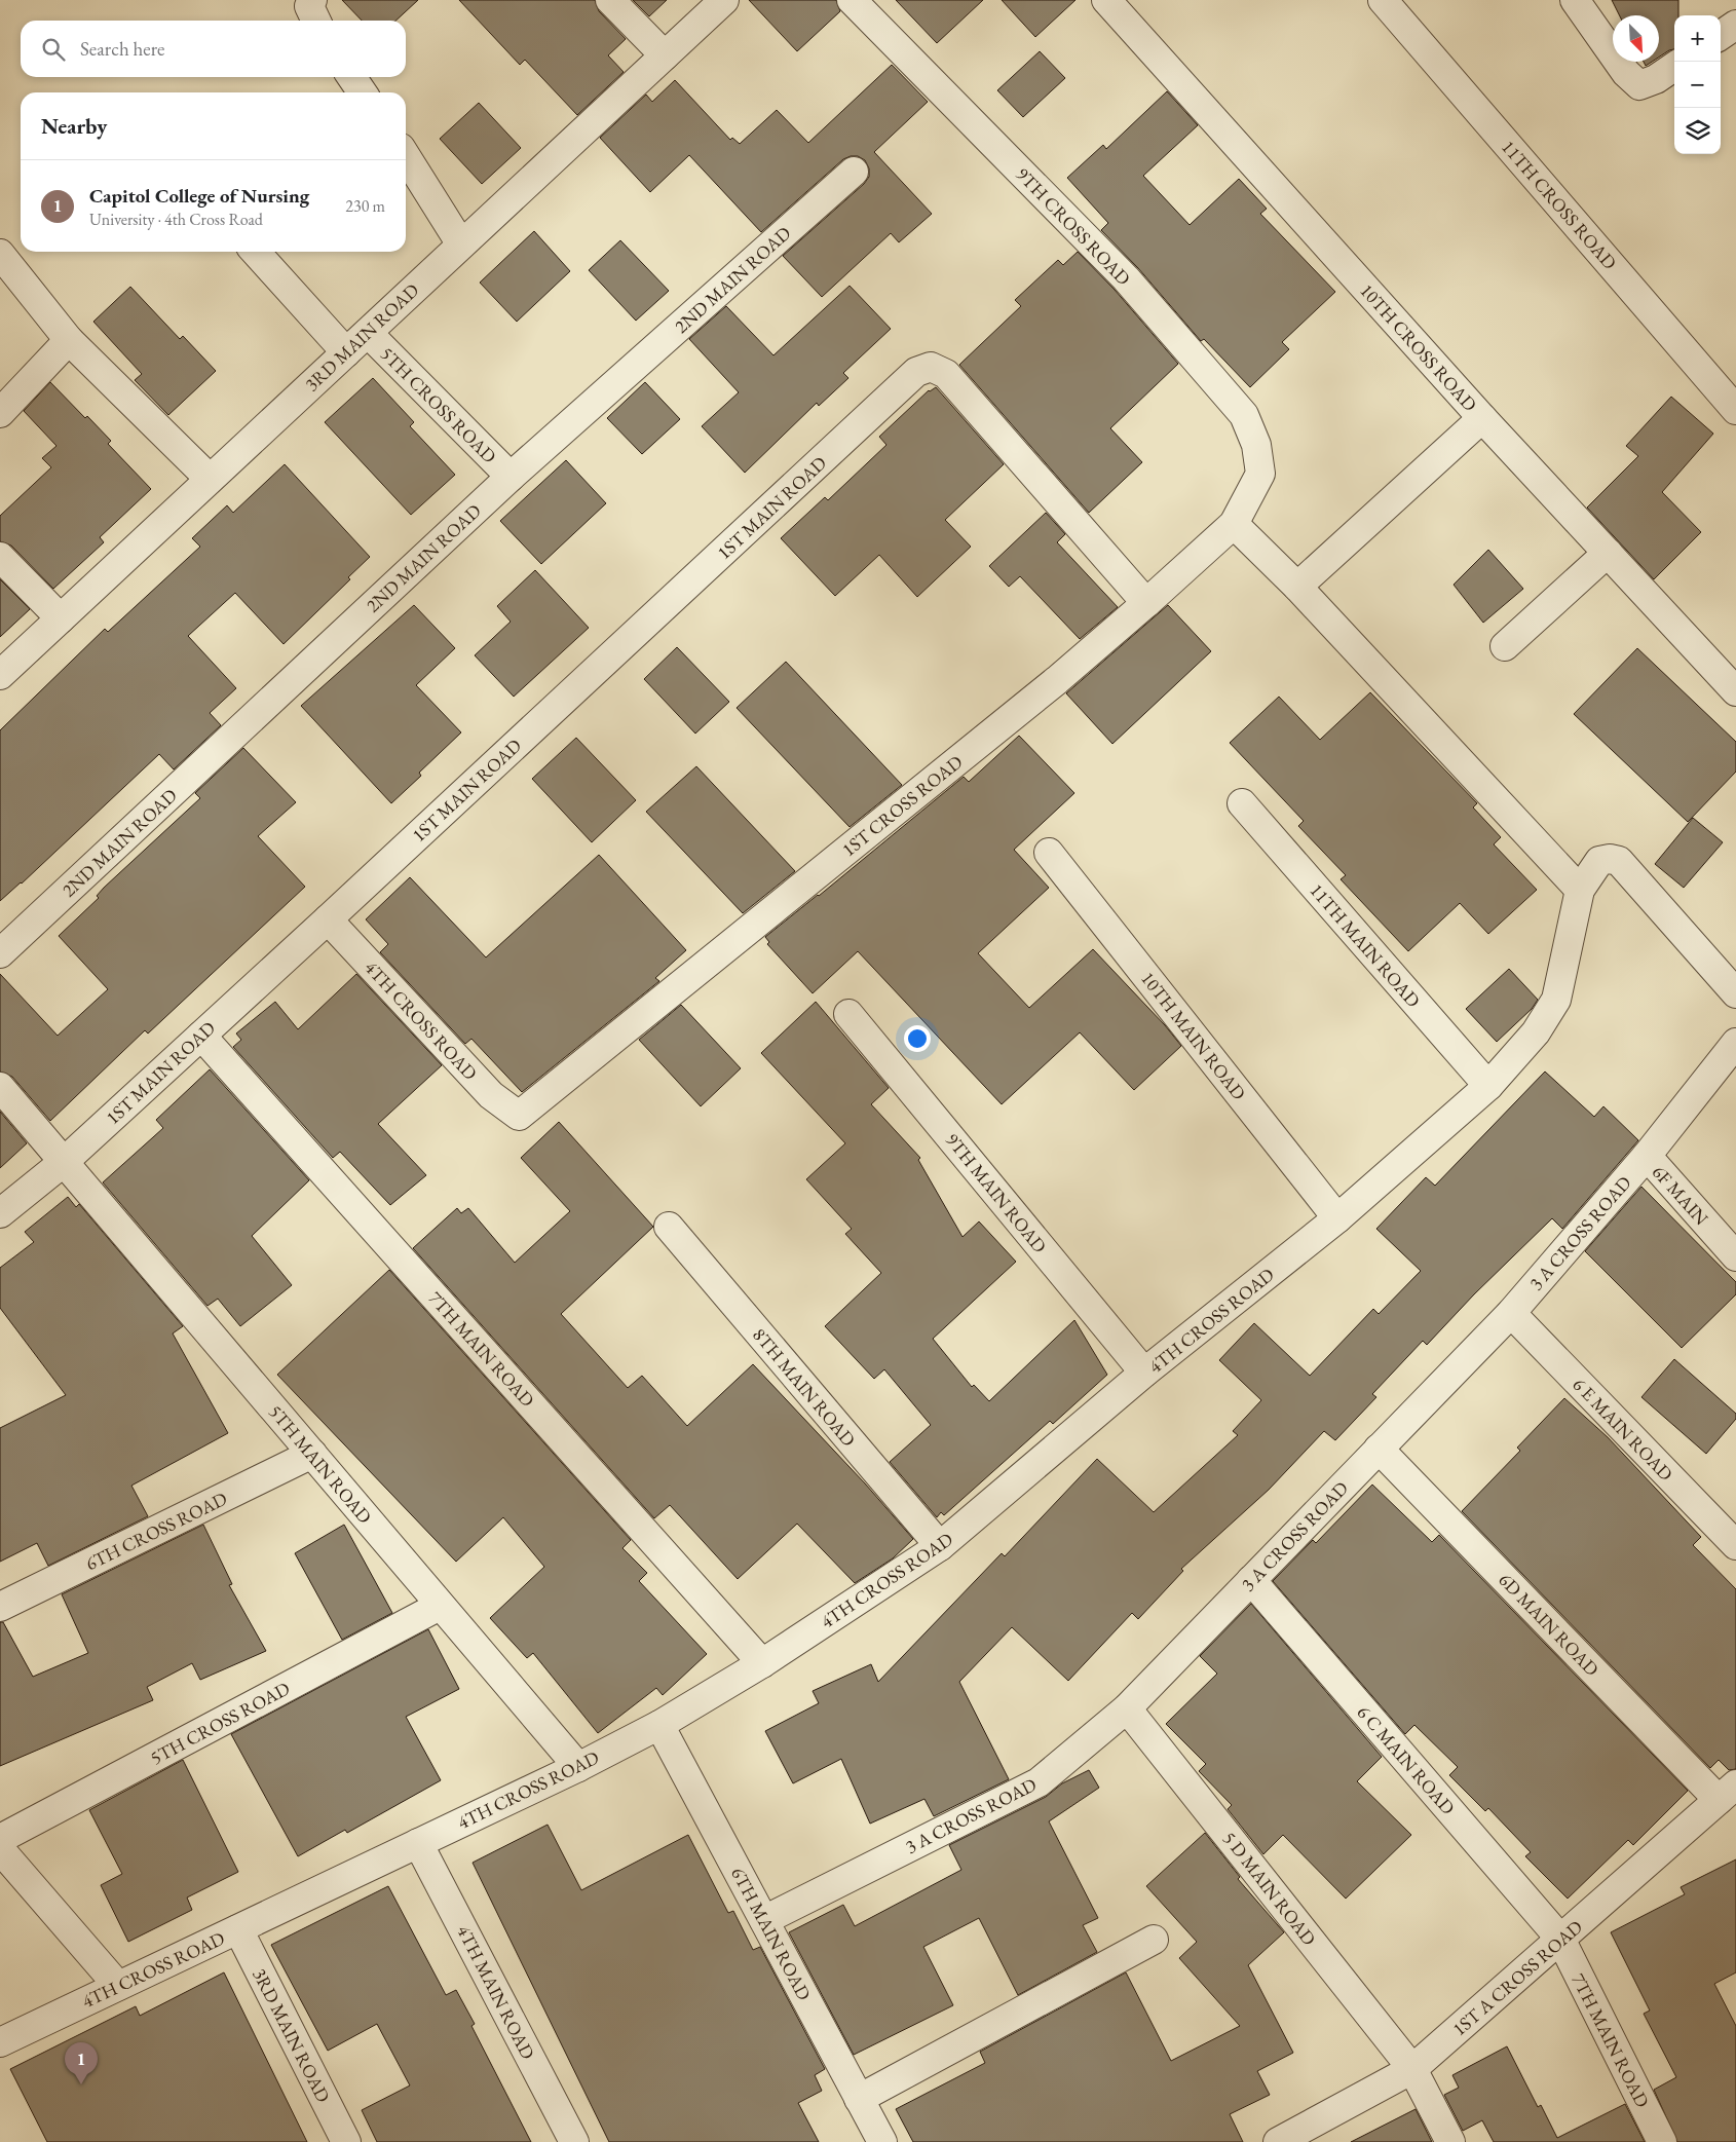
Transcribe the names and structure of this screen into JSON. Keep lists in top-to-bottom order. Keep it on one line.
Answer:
{"streets":{"street":["11TH CROSS ROAD","9TH CROSS ROAD","2ND MAIN ROAD","3RD MAIN ROAD","10TH CROSS ROAD","5TH CROSS ROAD","1ST MAIN ROAD","1ST CROSS ROAD","11TH MAIN ROAD","4TH CROSS ROAD","10TH MAIN ROAD","9TH MAIN ROAD","6F MAIN","3 A CROSS ROAD","7TH MAIN ROAD","8TH MAIN ROAD","6 E MAIN ROAD","5TH MAIN ROAD","6TH CROSS ROAD","6D MAIN ROAD","6 C MAIN ROAD","5 D MAIN ROAD","6TH MAIN ROAD","1ST A CROSS ROAD","4TH MAIN ROAD"]},"crossings":[["9TH CROSS ROAD","1ST CROSS ROAD"],["2ND MAIN ROAD","5TH CROSS ROAD"],["3RD MAIN ROAD","5TH CROSS ROAD"],["3RD MAIN ROAD","4TH CROSS ROAD"],["5TH CROSS ROAD","5TH MAIN ROAD"],["1ST MAIN ROAD","1ST CROSS ROAD"],["1ST MAIN ROAD","4TH CROSS ROAD"],["1ST MAIN ROAD","7TH MAIN ROAD"],["1ST MAIN ROAD","5TH MAIN ROAD"],["1ST CROSS ROAD","4TH CROSS ROAD"],["11TH MAIN ROAD","4TH CROSS ROAD"],["4TH CROSS ROAD","10TH MAIN ROAD"],["4TH CROSS ROAD","9TH MAIN ROAD"],["4TH CROSS ROAD","7TH MAIN ROAD"],["4TH CROSS ROAD","8TH MAIN ROAD"],["4TH CROSS ROAD","5TH MAIN ROAD"],["4TH CROSS ROAD","6TH MAIN ROAD"],["4TH CROSS ROAD","4TH MAIN ROAD"],["6F MAIN","3 A CROSS ROAD"],["3 A CROSS ROAD","6 E MAIN ROAD"],["3 A CROSS ROAD","6D MAIN ROAD"],["3 A CROSS ROAD","6 C MAIN ROAD"],["3 A CROSS ROAD","5 D MAIN ROAD"],["3 A CROSS ROAD","6TH MAIN ROAD"],["7TH MAIN ROAD","6 C MAIN ROAD"],["7TH MAIN ROAD","1ST A CROSS ROAD"],["5TH MAIN ROAD","6TH CROSS ROAD"],["6D MAIN ROAD","1ST A CROSS ROAD"],["6 C MAIN ROAD","1ST A CROSS ROAD"],["5 D MAIN ROAD","1ST A CROSS ROAD"]],"north":"bottom right","page":{"map_buttons":["+","−"],"search":"Search here","heading":"Nearby","list":[{"mark":"1","name":"Capitol College of Nursing","note":"University · 4th Cross Road","value":"230 m"}],"pins":"1"}}
